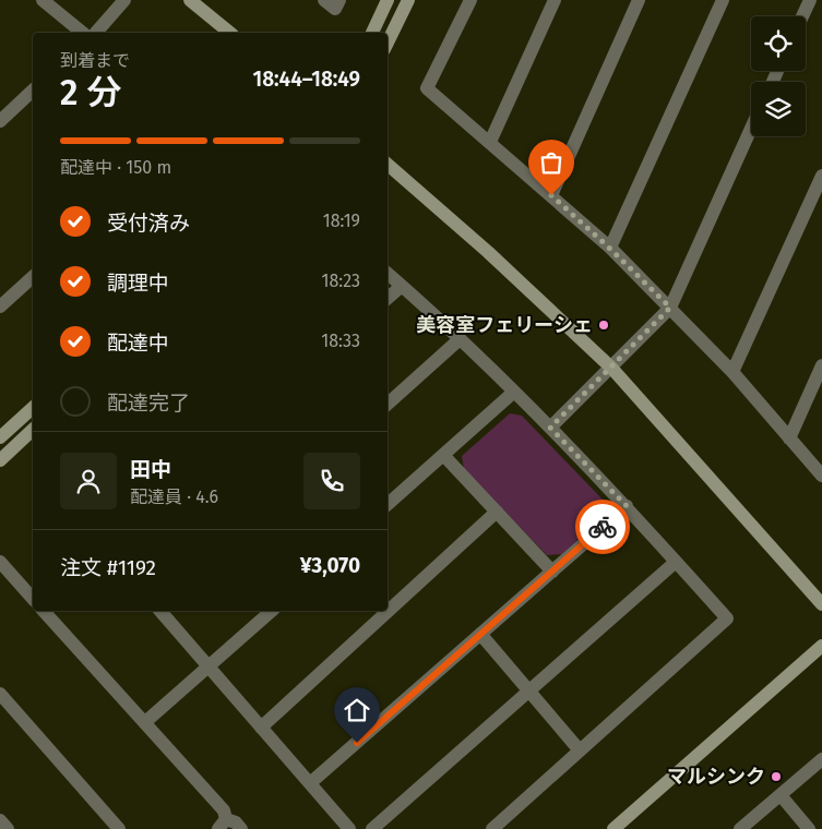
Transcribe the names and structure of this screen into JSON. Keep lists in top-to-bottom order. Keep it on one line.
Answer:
{"places":["美容室フェリーシェ","マルシンク"],"page":{"heading":["2 分","到着まで","18:44–18:49"],"panel":["田中","配達員 · 4.6","注文 #1192","¥3,070"],"bar":"配達中 · 150 m","list":[["受付済み","18:19"],["調理中","18:23"],["配達中","18:33"],"配達完了"]}}
